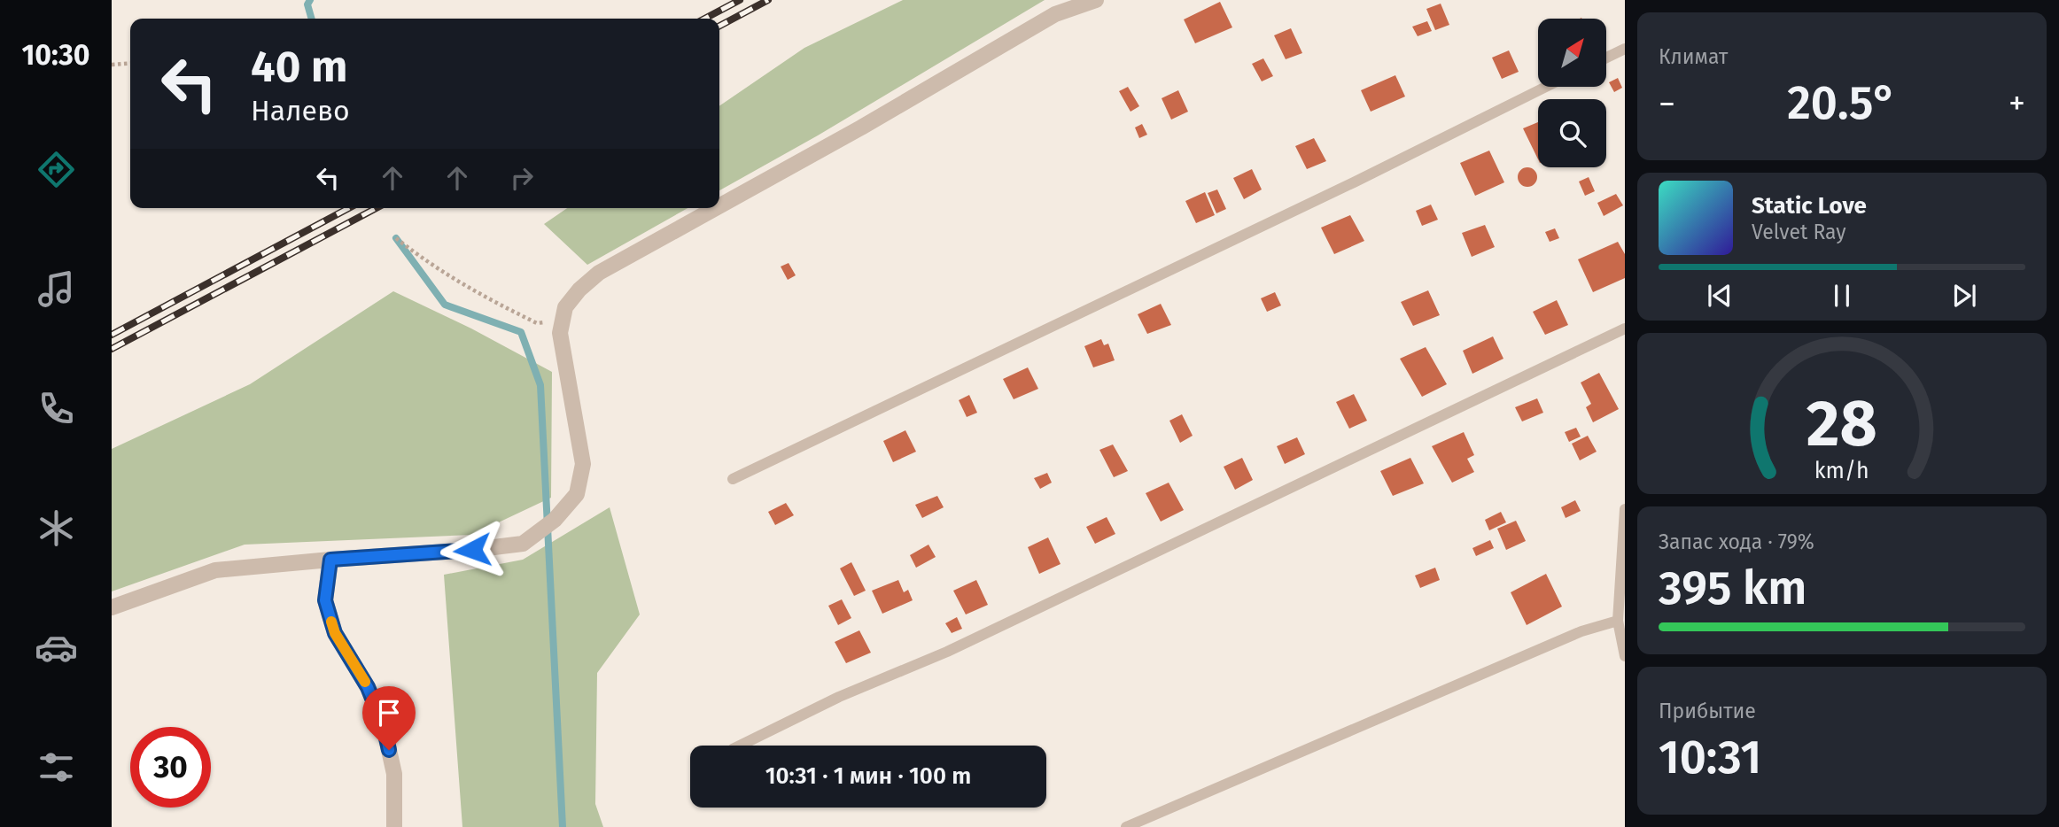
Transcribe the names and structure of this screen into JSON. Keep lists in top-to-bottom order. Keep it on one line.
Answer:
{"north":"top right","page":{"tabs":"10:30","tile":["Климат",["Запас хода · 79%","395 km"],["Прибытие","10:31"]],"turn":["40 m","Налево"],"heat":["−","20.5°","+"],"song":["Static Love","Velvet Ray"],"limit":"30","trip":"10:31 · 1 мин · 100 m","gauge":["28","km/h"]}}
